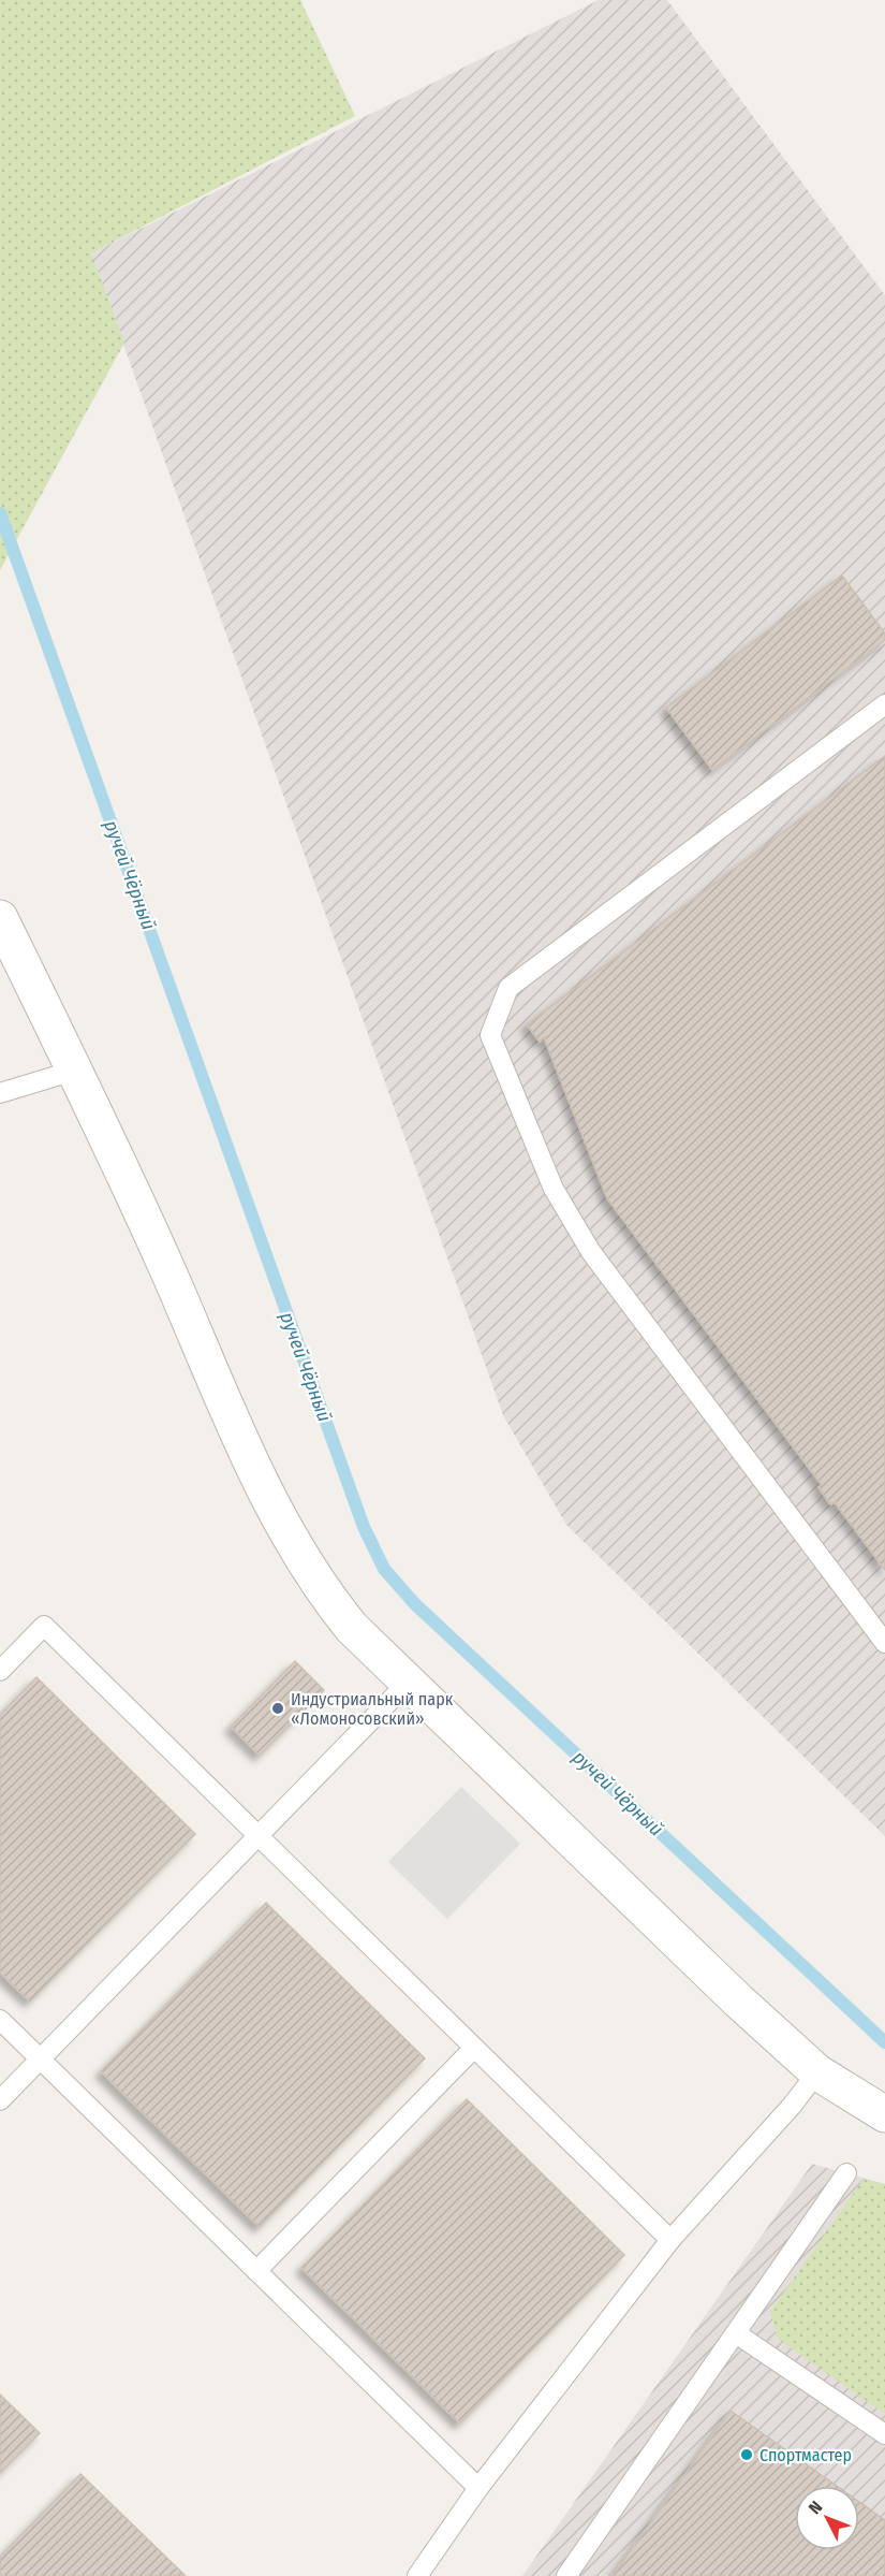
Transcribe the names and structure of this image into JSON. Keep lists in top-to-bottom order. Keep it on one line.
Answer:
{"water":["ручей Чёрный"],"places":["Индустриальный парк «Ломоносовский»","Спортмастер"],"north":"top left"}
